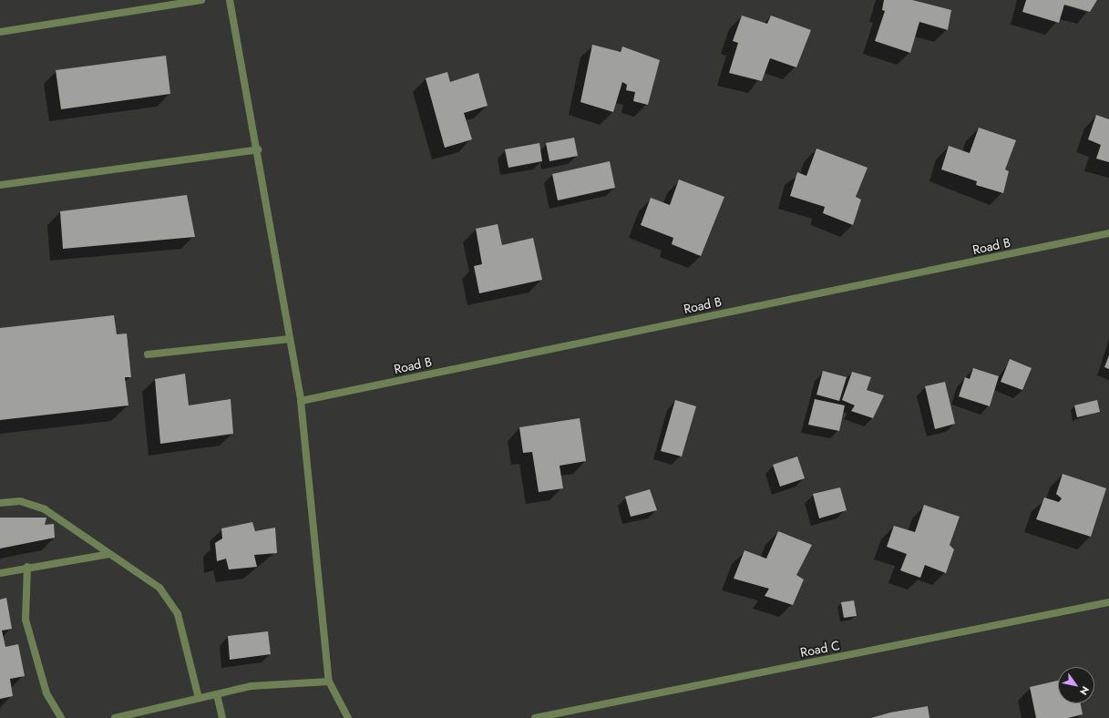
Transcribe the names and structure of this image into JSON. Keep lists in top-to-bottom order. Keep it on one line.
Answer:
{"streets":{"street":["Road B","Road C"]},"north":"bottom right"}
